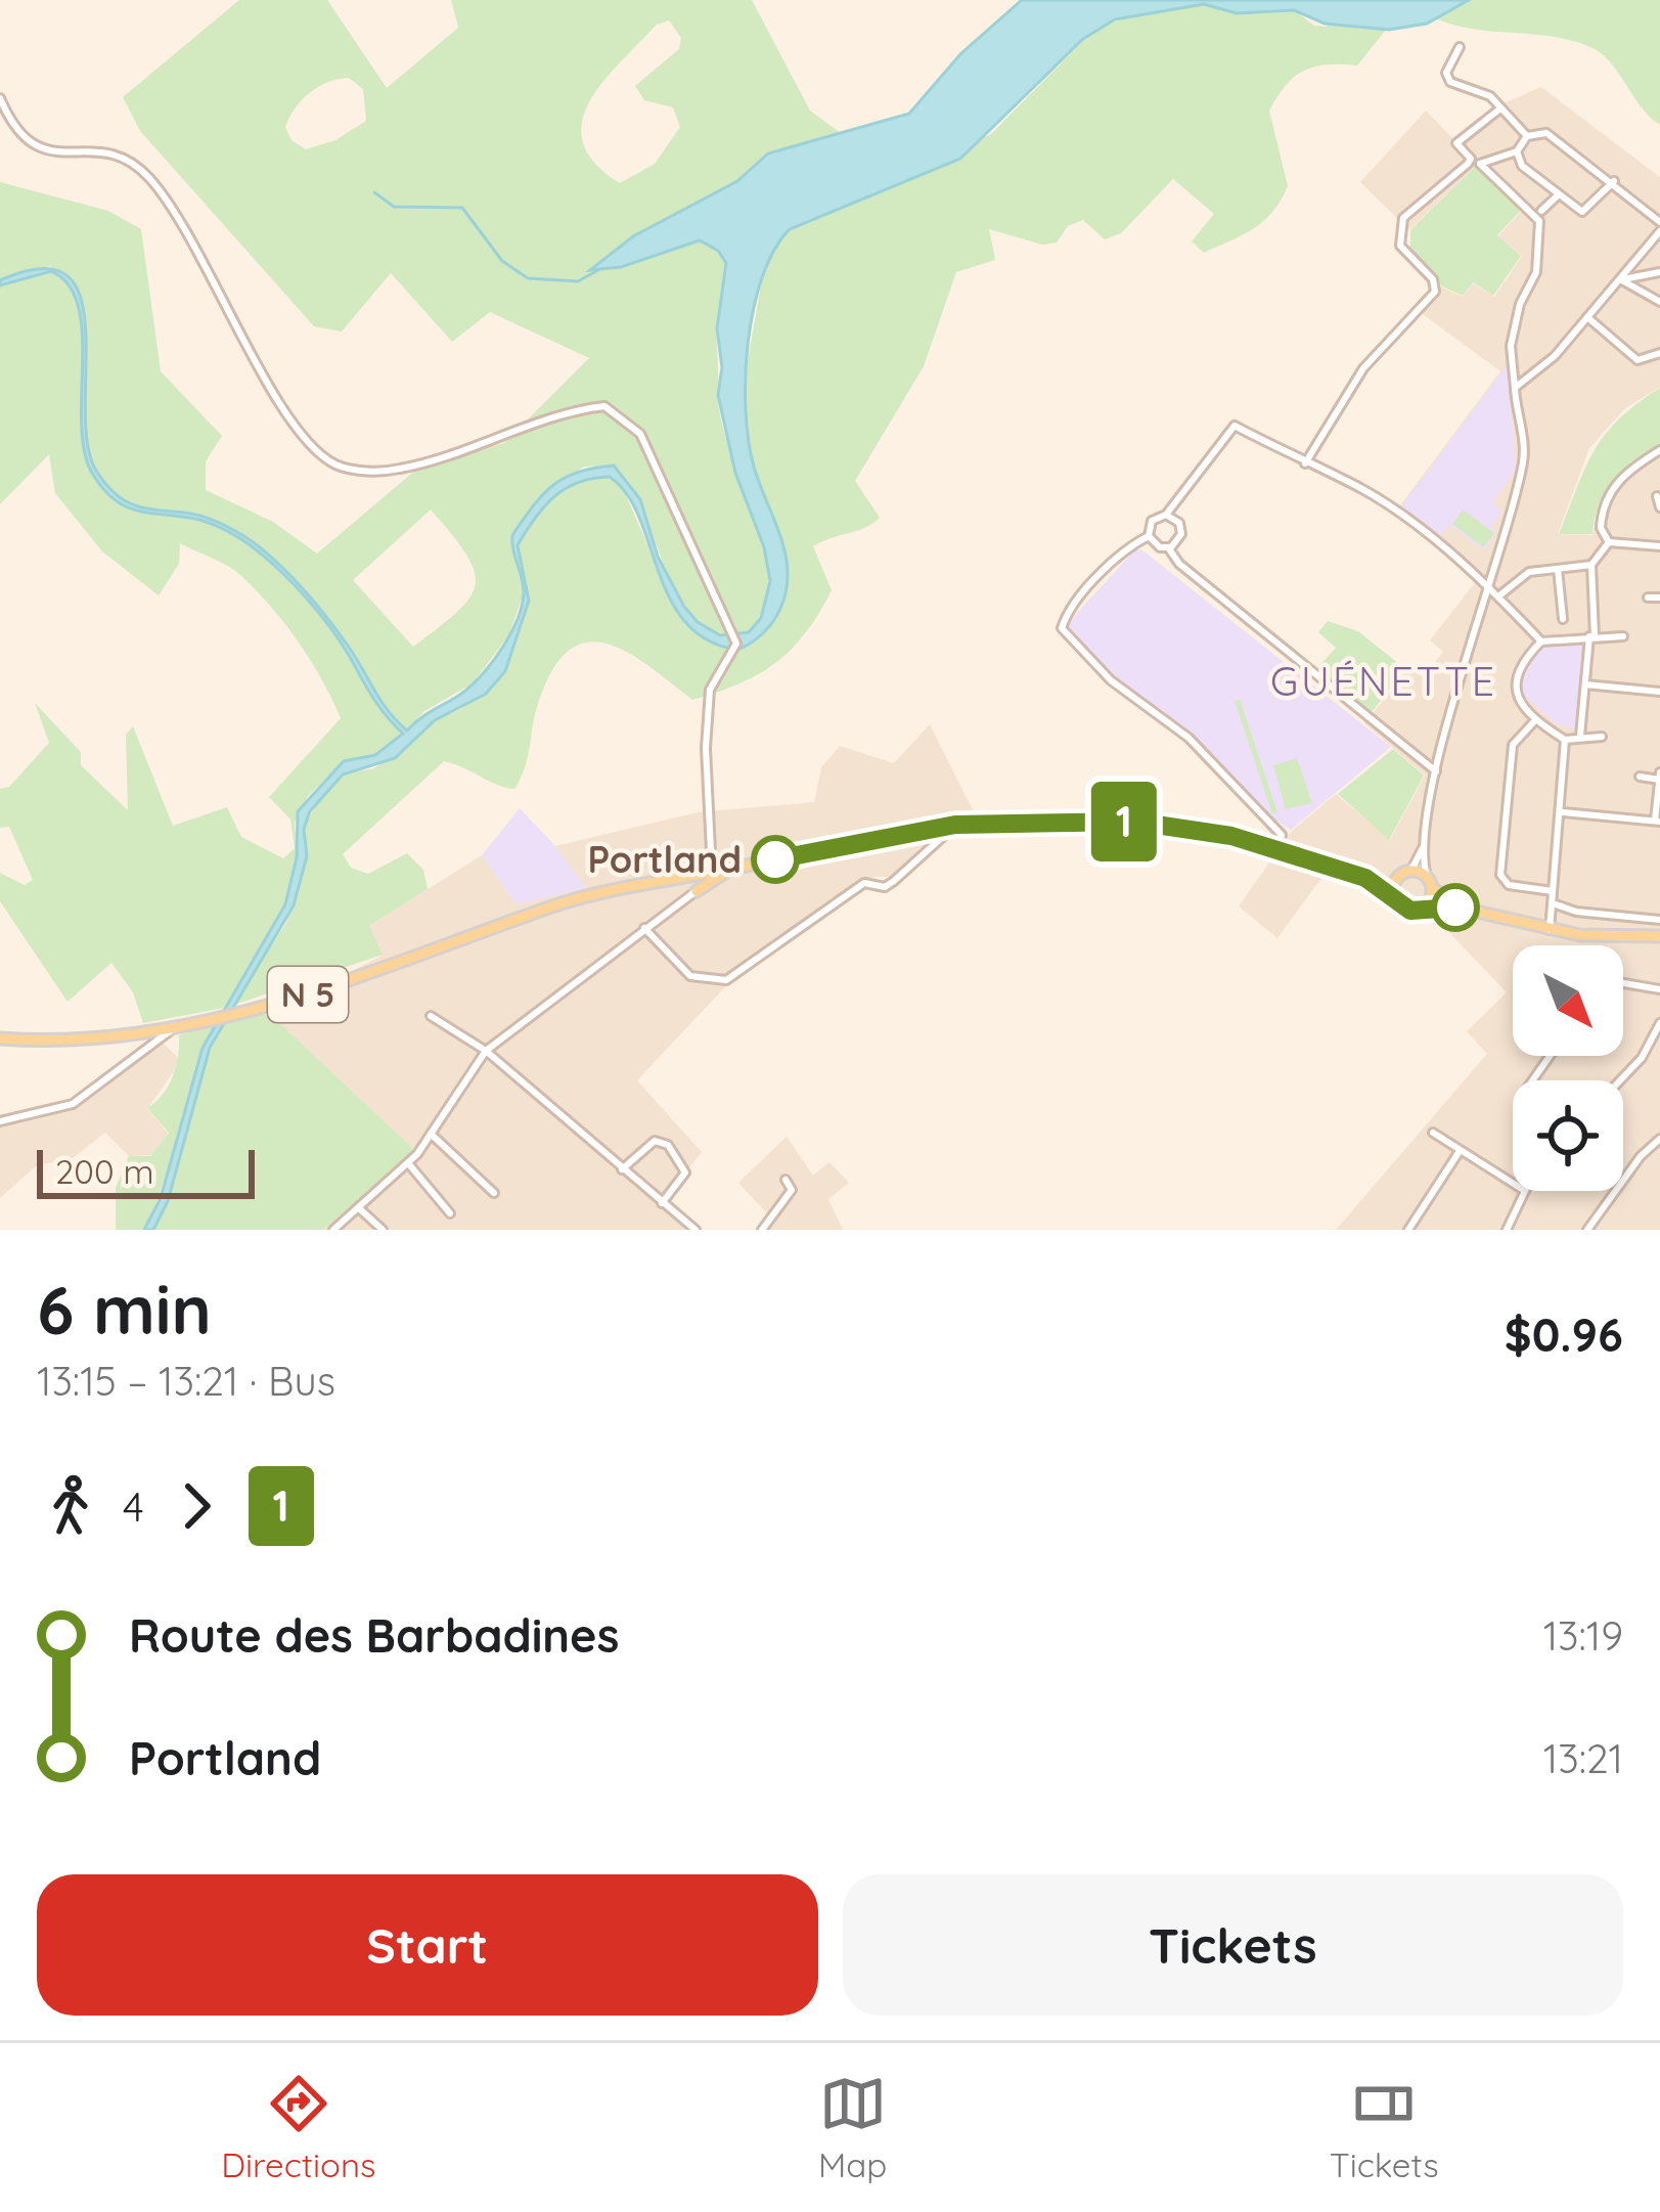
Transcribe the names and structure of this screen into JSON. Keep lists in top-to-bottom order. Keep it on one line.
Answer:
{"streets":{"main road":["N 5"]},"districts":["GUÉNETTE"],"places":["Portland"],"lines":["bus line 1"],"scale_bar":"200 m","north":"bottom right","page":{"on_map":"1","scale":"200 m","heading":["6 min","13:15 – 13:21 · Bus","$0.96"],"legs":["4","1"],"list":[{"name":"Route des Barbadines","value":"13:19"},{"name":"Portland","value":"13:21"}],"buttons":["Start","Tickets"],"tabs":["Directions","Map","Tickets"]}}
